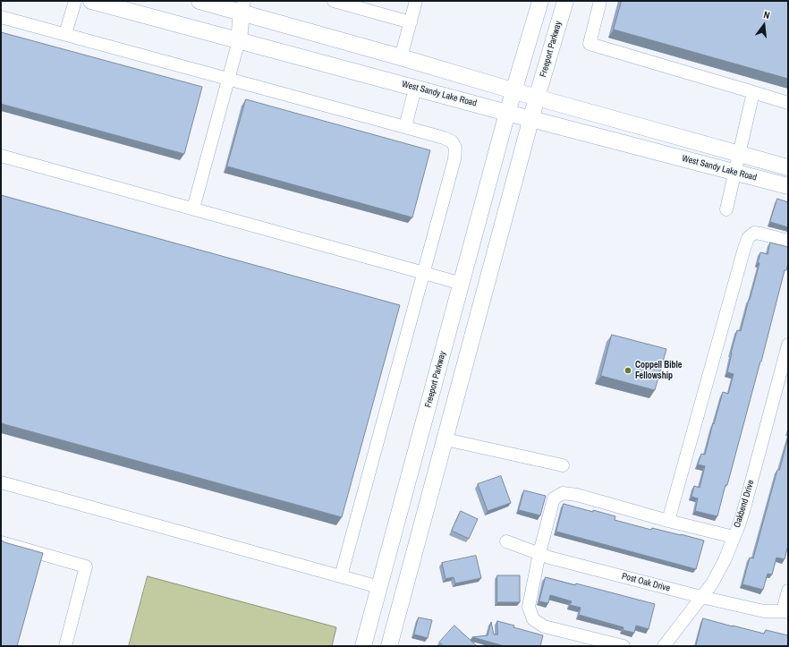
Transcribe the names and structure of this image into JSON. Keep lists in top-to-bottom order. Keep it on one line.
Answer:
{"streets":{"main road":["Freeport Parkway","West Sandy Lake Road"],"street":["Oakbend Drive","Post Oak Drive"]},"crossings":[["Freeport Parkway","West Sandy Lake Road"],["Oakbend Drive","Post Oak Drive"]],"places":["Coppell Bible Fellowship"],"north":"top"}
